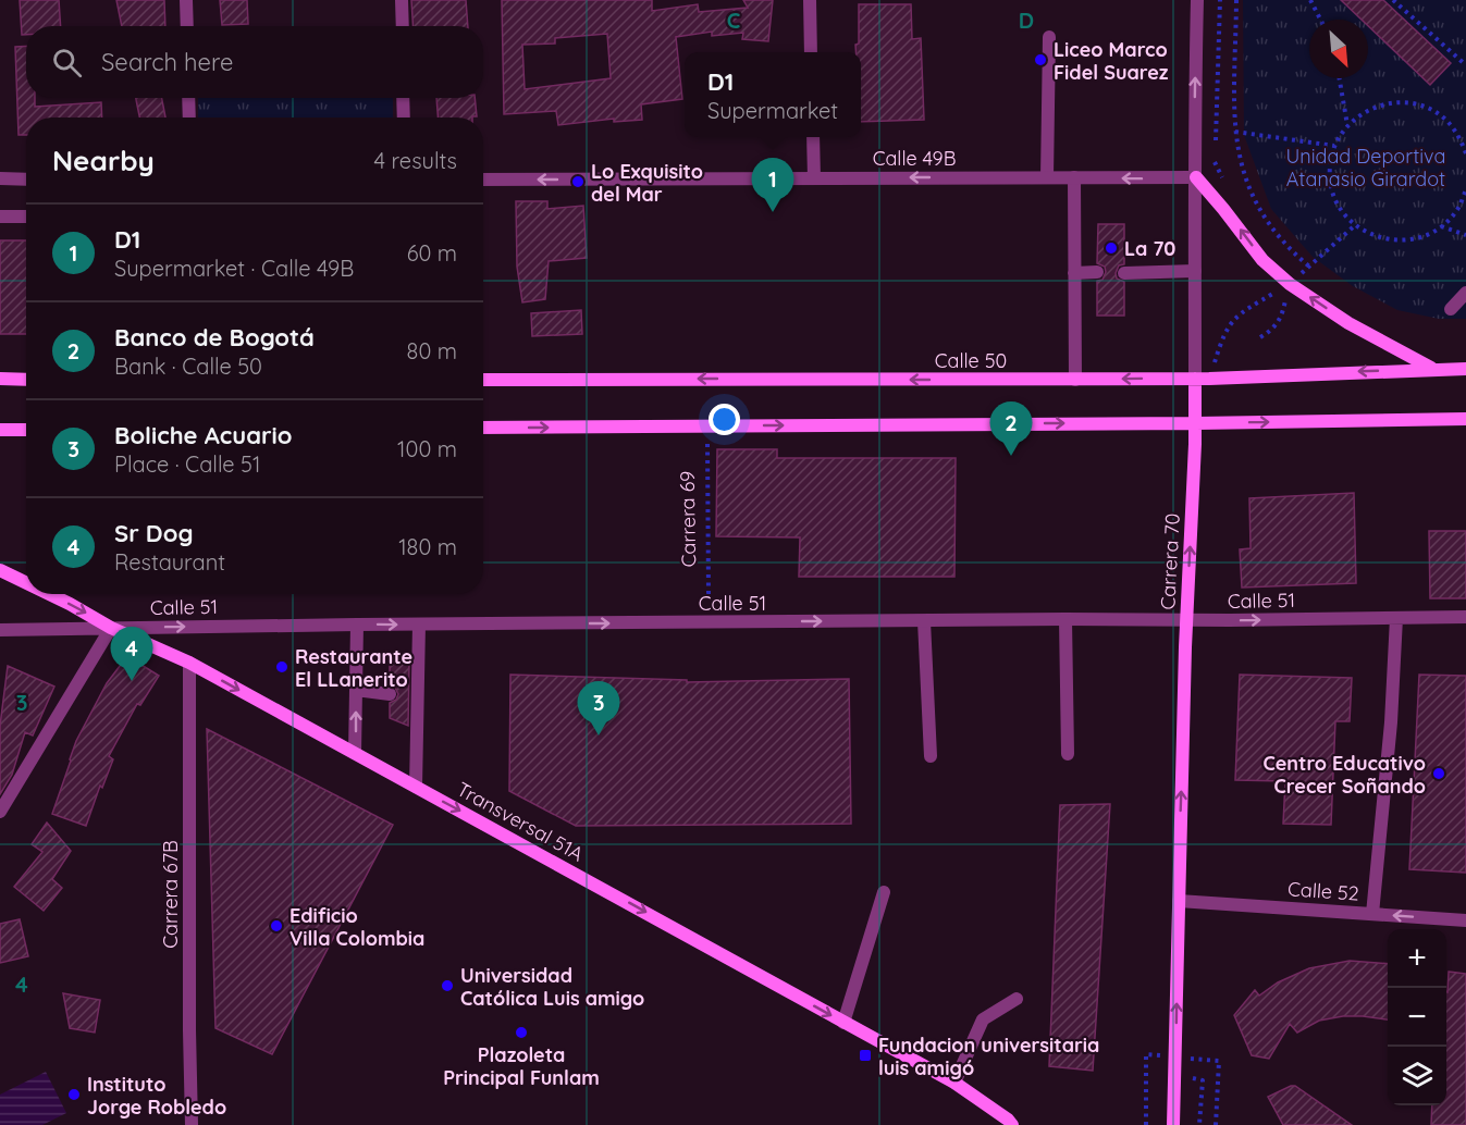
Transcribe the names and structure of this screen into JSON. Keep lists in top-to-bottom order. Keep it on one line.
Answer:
{"streets":{"main road":["Calle 50","Carrera 70","Transversal 51A"],"street":["Calle 49B","Calle 51","Calle 52","Carrera 67B"],"path":["Carrera 69"]},"crossings":[["Calle 49B","Carrera 70"],["Calle 50","Carrera 70"],["Carrera 70","Calle 51"],["Carrera 70","Calle 52"],["Calle 51","Transversal 51A"],["Transversal 51A","Carrera 67B"]],"one_way":["Calle 49B","Carrera 70","Calle 51","Transversal 51A"],"parks":["Unidad Deportiva Atanasio Girardot"],"places":{"other":["Liceo Marco Fidel Suarez","Lo Exquisito del Mar","La 70","Restaurante El LLanerito","Centro Educativo Crecer Soñando","Edificio Villa Colombia","Universidad Católica Luis amigo","Plazoleta Principal Funlam","Instituto Jorge Robledo"],"transit":["Fundacion universitaria luis amigó"]},"north":"bottom right","page":{"search":"Search here","popup":["D1","Supermarket"],"heading":["Nearby","4 results"],"pins":["1","2","4","3"],"list":[{"mark":"1","name":"D1","note":"Supermarket · Calle 49B","value":"60 m"},{"mark":"2","name":"Banco de Bogotá","note":"Bank · Calle 50","value":"80 m"},{"mark":"3","name":"Boliche Acuario","note":"Place · Calle 51","value":"100 m"},{"mark":"4","name":"Sr Dog","note":"Restaurant","value":"180 m"}],"map_buttons":["+","−"]},"grid":{"columns":["C","D"],"rows":["3","4"]}}
